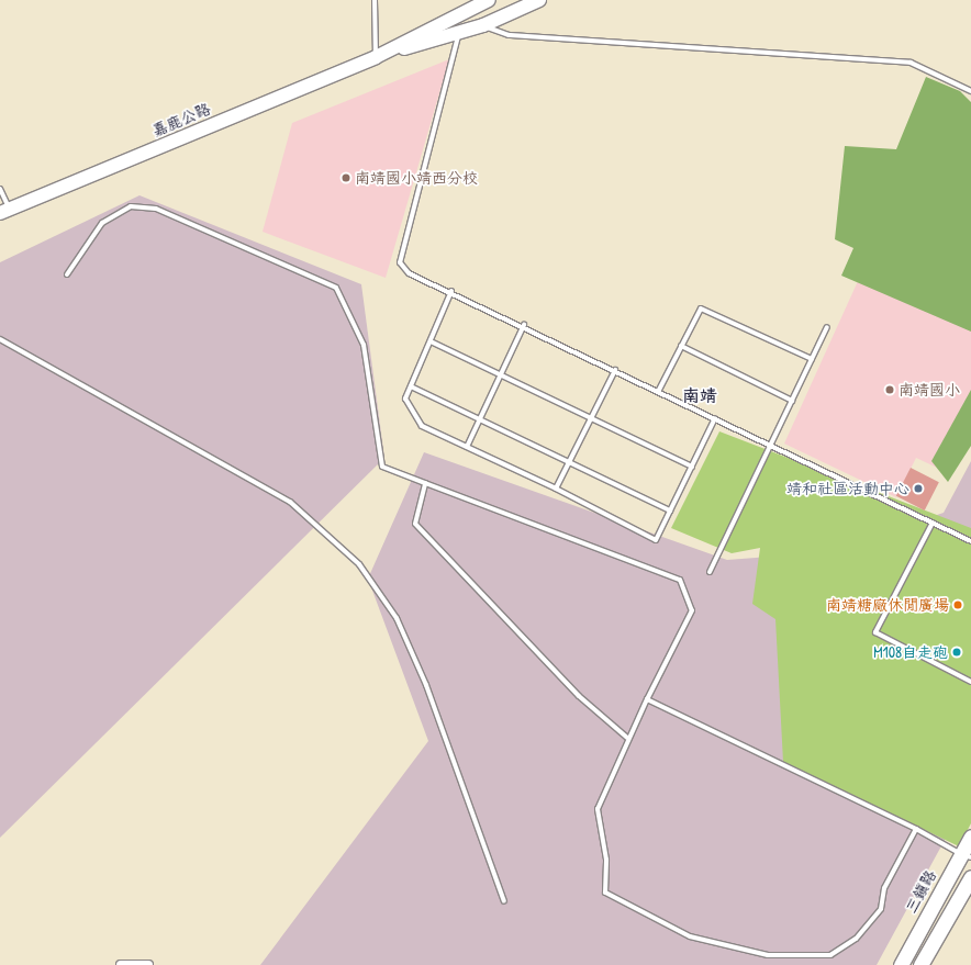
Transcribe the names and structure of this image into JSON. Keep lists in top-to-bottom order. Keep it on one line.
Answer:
{"streets":{"main road":["嘉鹿公路","三鎮路"]},"districts":["南靖"],"places":["南靖國小靖西分校","南靖國小","靖和社區活動中心","南靖糖廠休閒廣場","M108自走砲"]}
